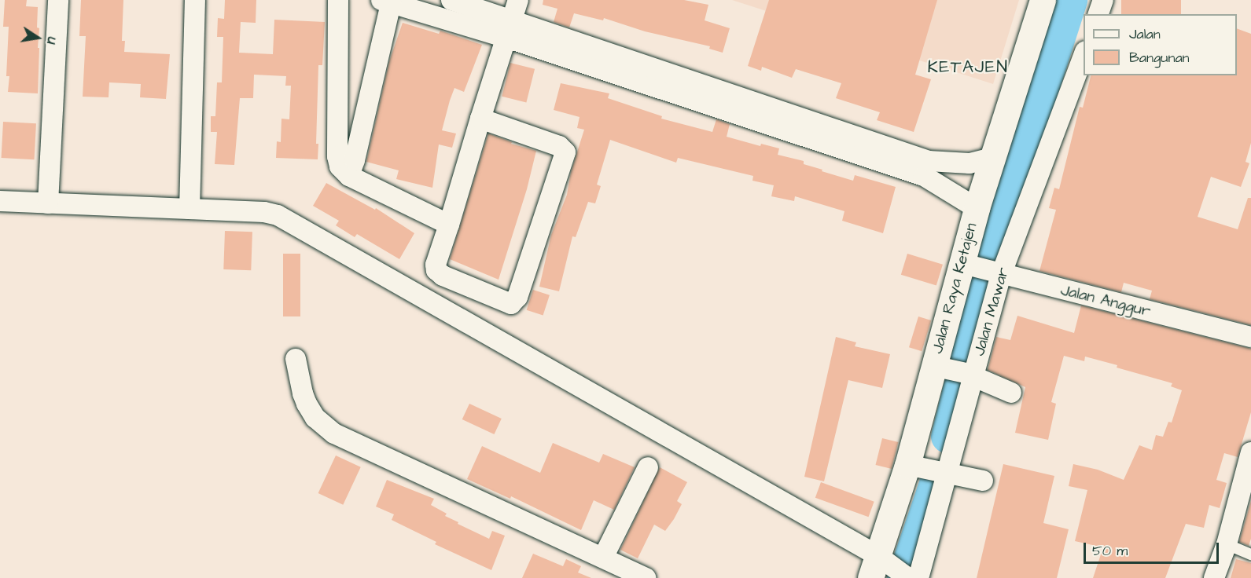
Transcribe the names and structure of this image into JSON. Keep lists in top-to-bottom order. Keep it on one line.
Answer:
{"streets":{"street":["Jalan Raya Ketajen","Jalan Anggur","Jalan Mawar"]},"crossings":[["Jalan Raya Ketajen","Jalan Anggur"],["Jalan Raya Ketajen","Jalan Mawar"],["Jalan Anggur","Jalan Mawar"]],"districts":["KETAJEN"],"legend":["Jalan","Bangunan"],"scale_bar":"50 m","north":"right"}
